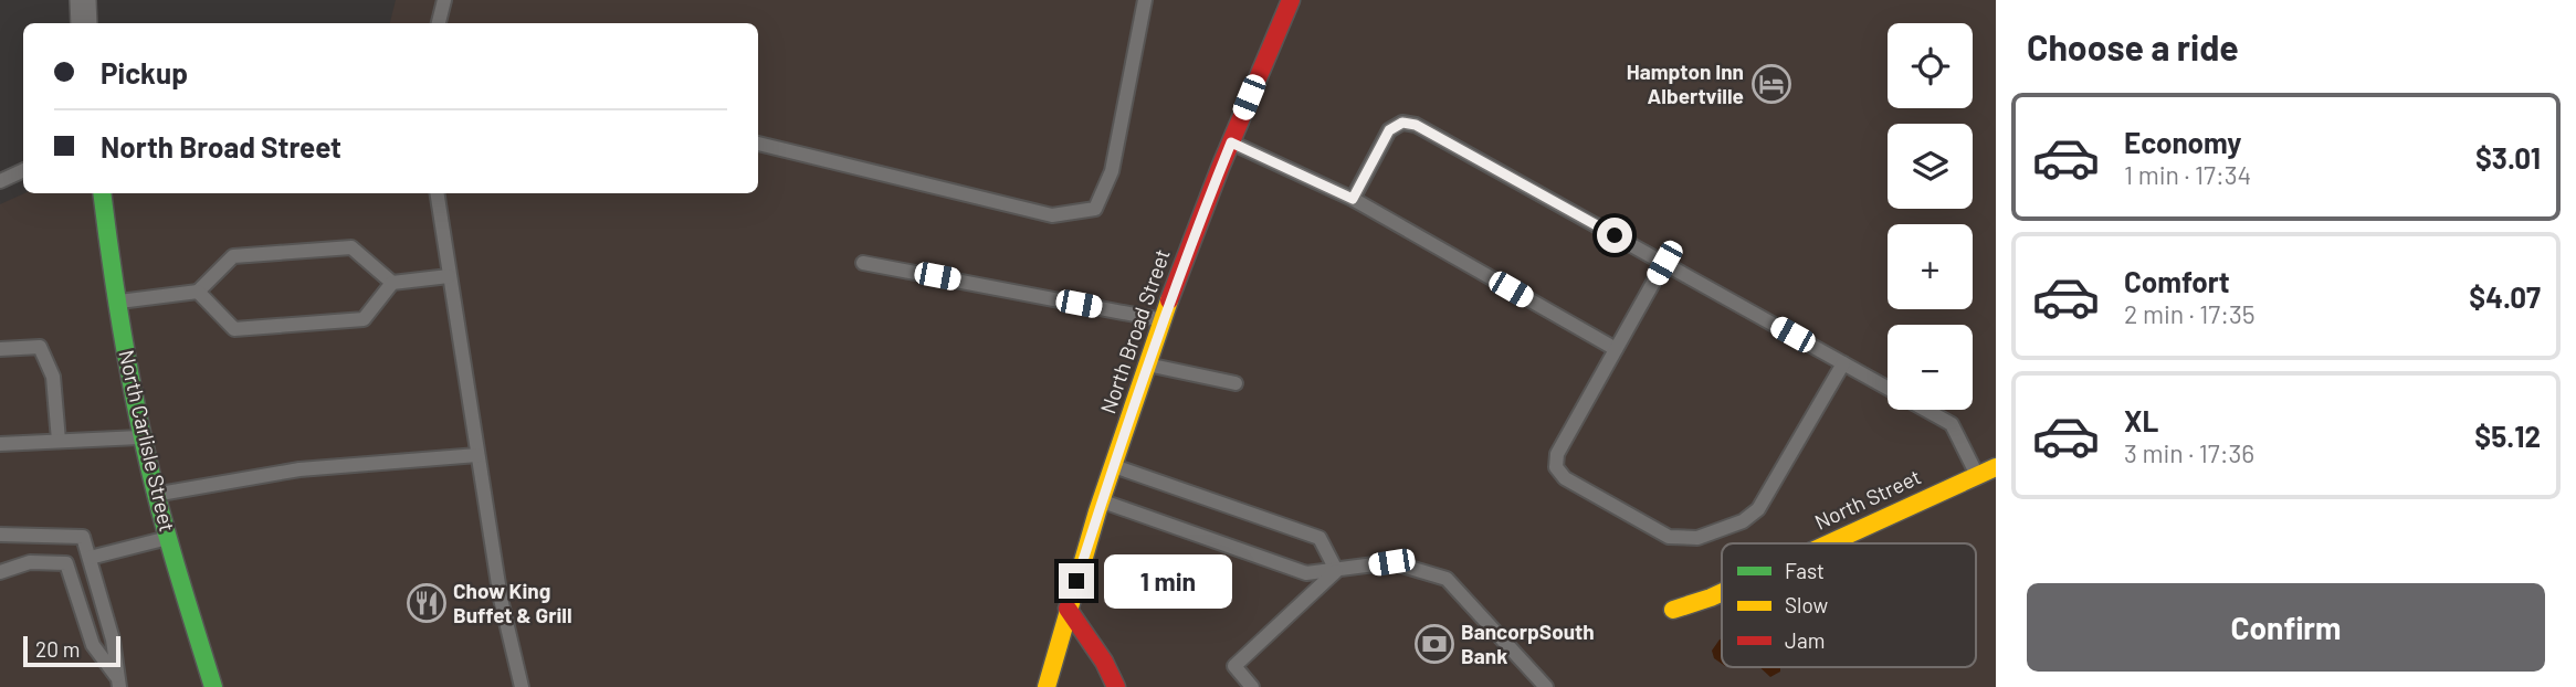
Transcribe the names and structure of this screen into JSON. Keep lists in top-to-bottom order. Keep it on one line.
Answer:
{"streets":{"main road":["North Broad Street","North Carlisle Street","North Street"]},"places":{"hotel":["Hampton Inn Albertville"],"restaurant":["Chow King Buffet & Grill"],"bank":["BancorpSouth Bank"]},"legend":["Fast","Slow","Jam"],"scale_bar":"20 m","page":{"heading":"Choose a ride","map_buttons":["+","−"],"banner":["Pickup","North Broad Street"],"list":[{"name":"Economy","note":"1 min · 17:34","value":"$3.01"},{"name":"Comfort","note":"2 min · 17:35","value":"$4.07"},{"name":"XL","note":"3 min · 17:36","value":"$5.12"}],"bubble":"1 min","buttons":"Confirm","scale":"20 m"}}
